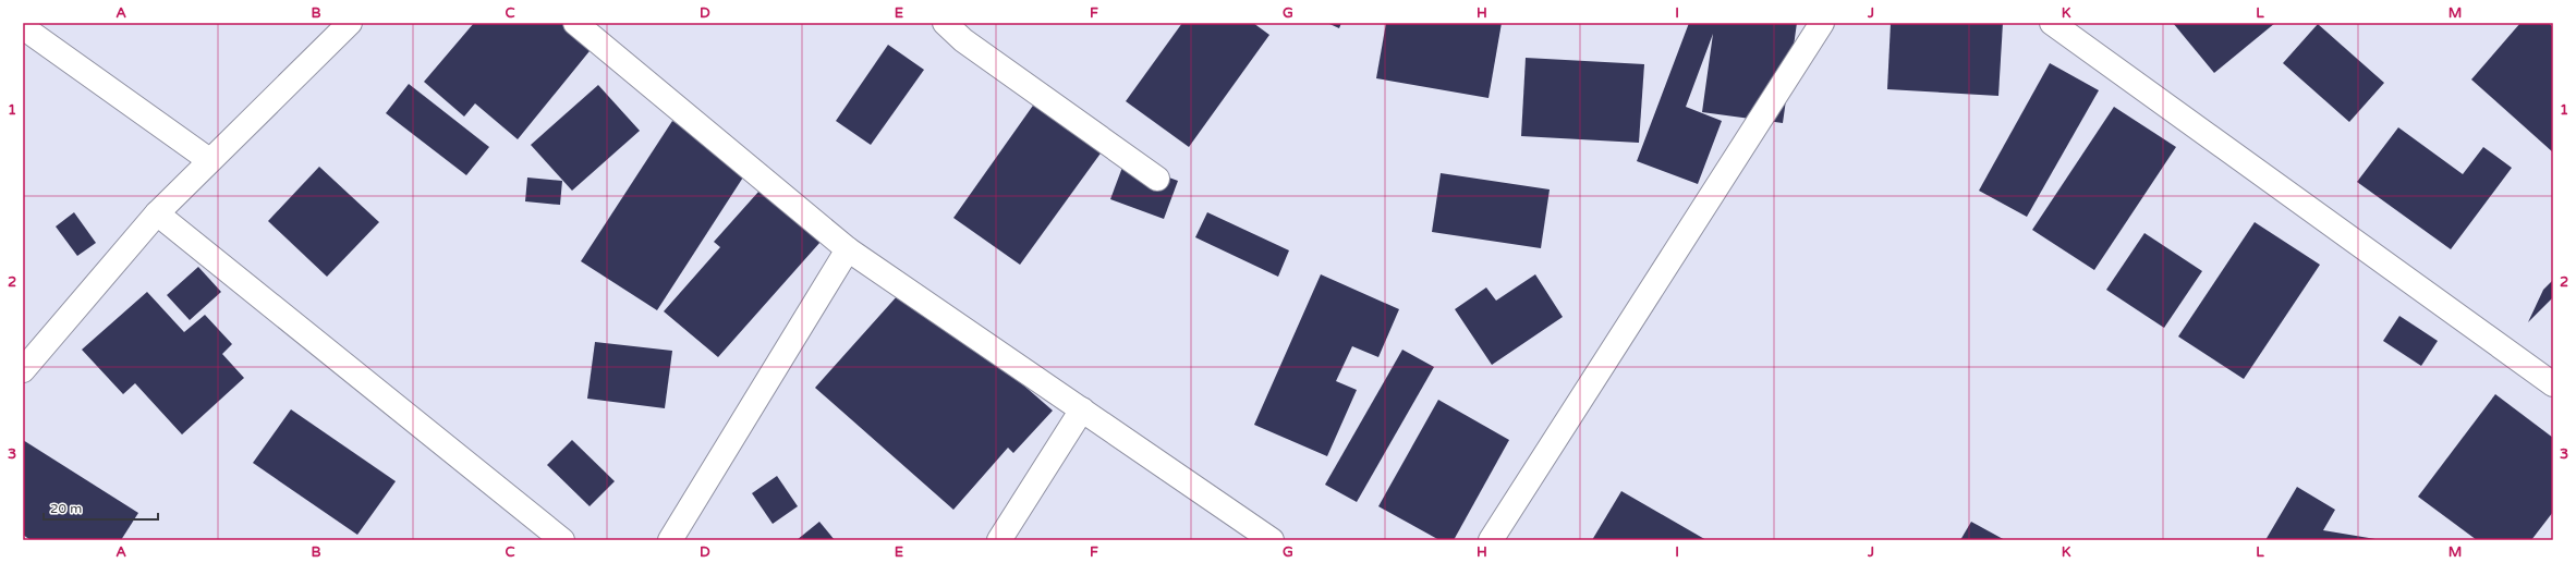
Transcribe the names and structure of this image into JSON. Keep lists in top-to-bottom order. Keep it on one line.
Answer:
{"scale_bar":"20 m","grid":{"columns":["A","B","C","D","E","F","G","H","I","J","K","L","M"],"rows":["1","2","3"]}}
